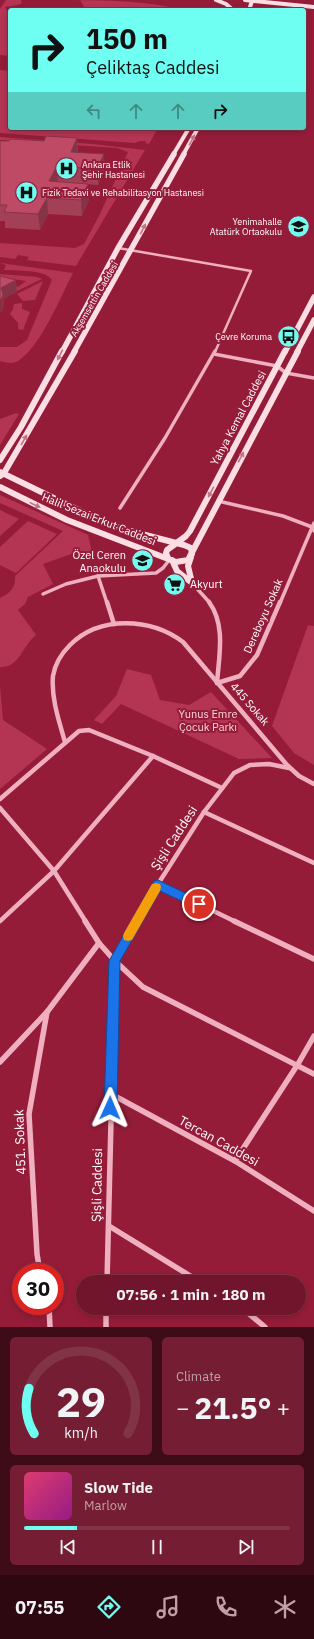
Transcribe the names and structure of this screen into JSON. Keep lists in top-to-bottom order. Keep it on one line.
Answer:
{"streets":{"main road":["Akşemsettin Caddesi","Yahya Kemal Caddesi","Halil Sezai Erkut Caddesi","445 Sokak"],"street":["Dereboyu Sokak","Şişli Caddesi","Tercan Caddesi","451. Sokak"]},"crossings":[["Akşemsettin Caddesi","Halil Sezai Erkut Caddesi"],["Yahya Kemal Caddesi","Halil Sezai Erkut Caddesi"],["Yahya Kemal Caddesi","445 Sokak"],["Halil Sezai Erkut Caddesi","445 Sokak"],["Dereboyu Sokak","445 Sokak"],["445 Sokak","Şişli Caddesi"],["Şişli Caddesi","Tercan Caddesi"]],"parks":["Yunus Emre Çocuk Parkı"],"places":{"hospital":["Ankara Etlik Şehir Hastanesi","Fizik Tedavi ve Rehabilitasyon Hastanesi"],"school or university":["Yenimahalle Atatürk Ortaokulu","Özel Ceren Anaokulu"],"bus stop":["Çevre Koruma"],"supermarket":["Akyurt"]},"page":{"turn":["150 m","Çeliktaş Caddesi"],"limit":"30","trip":"07:56 · 1 min · 180 m","tile":"Climate","heat":["−","21.5°","+"],"song":["Slow Tide","Marlow"],"tabs":"07:55","gauge":["29","km/h"]}}
